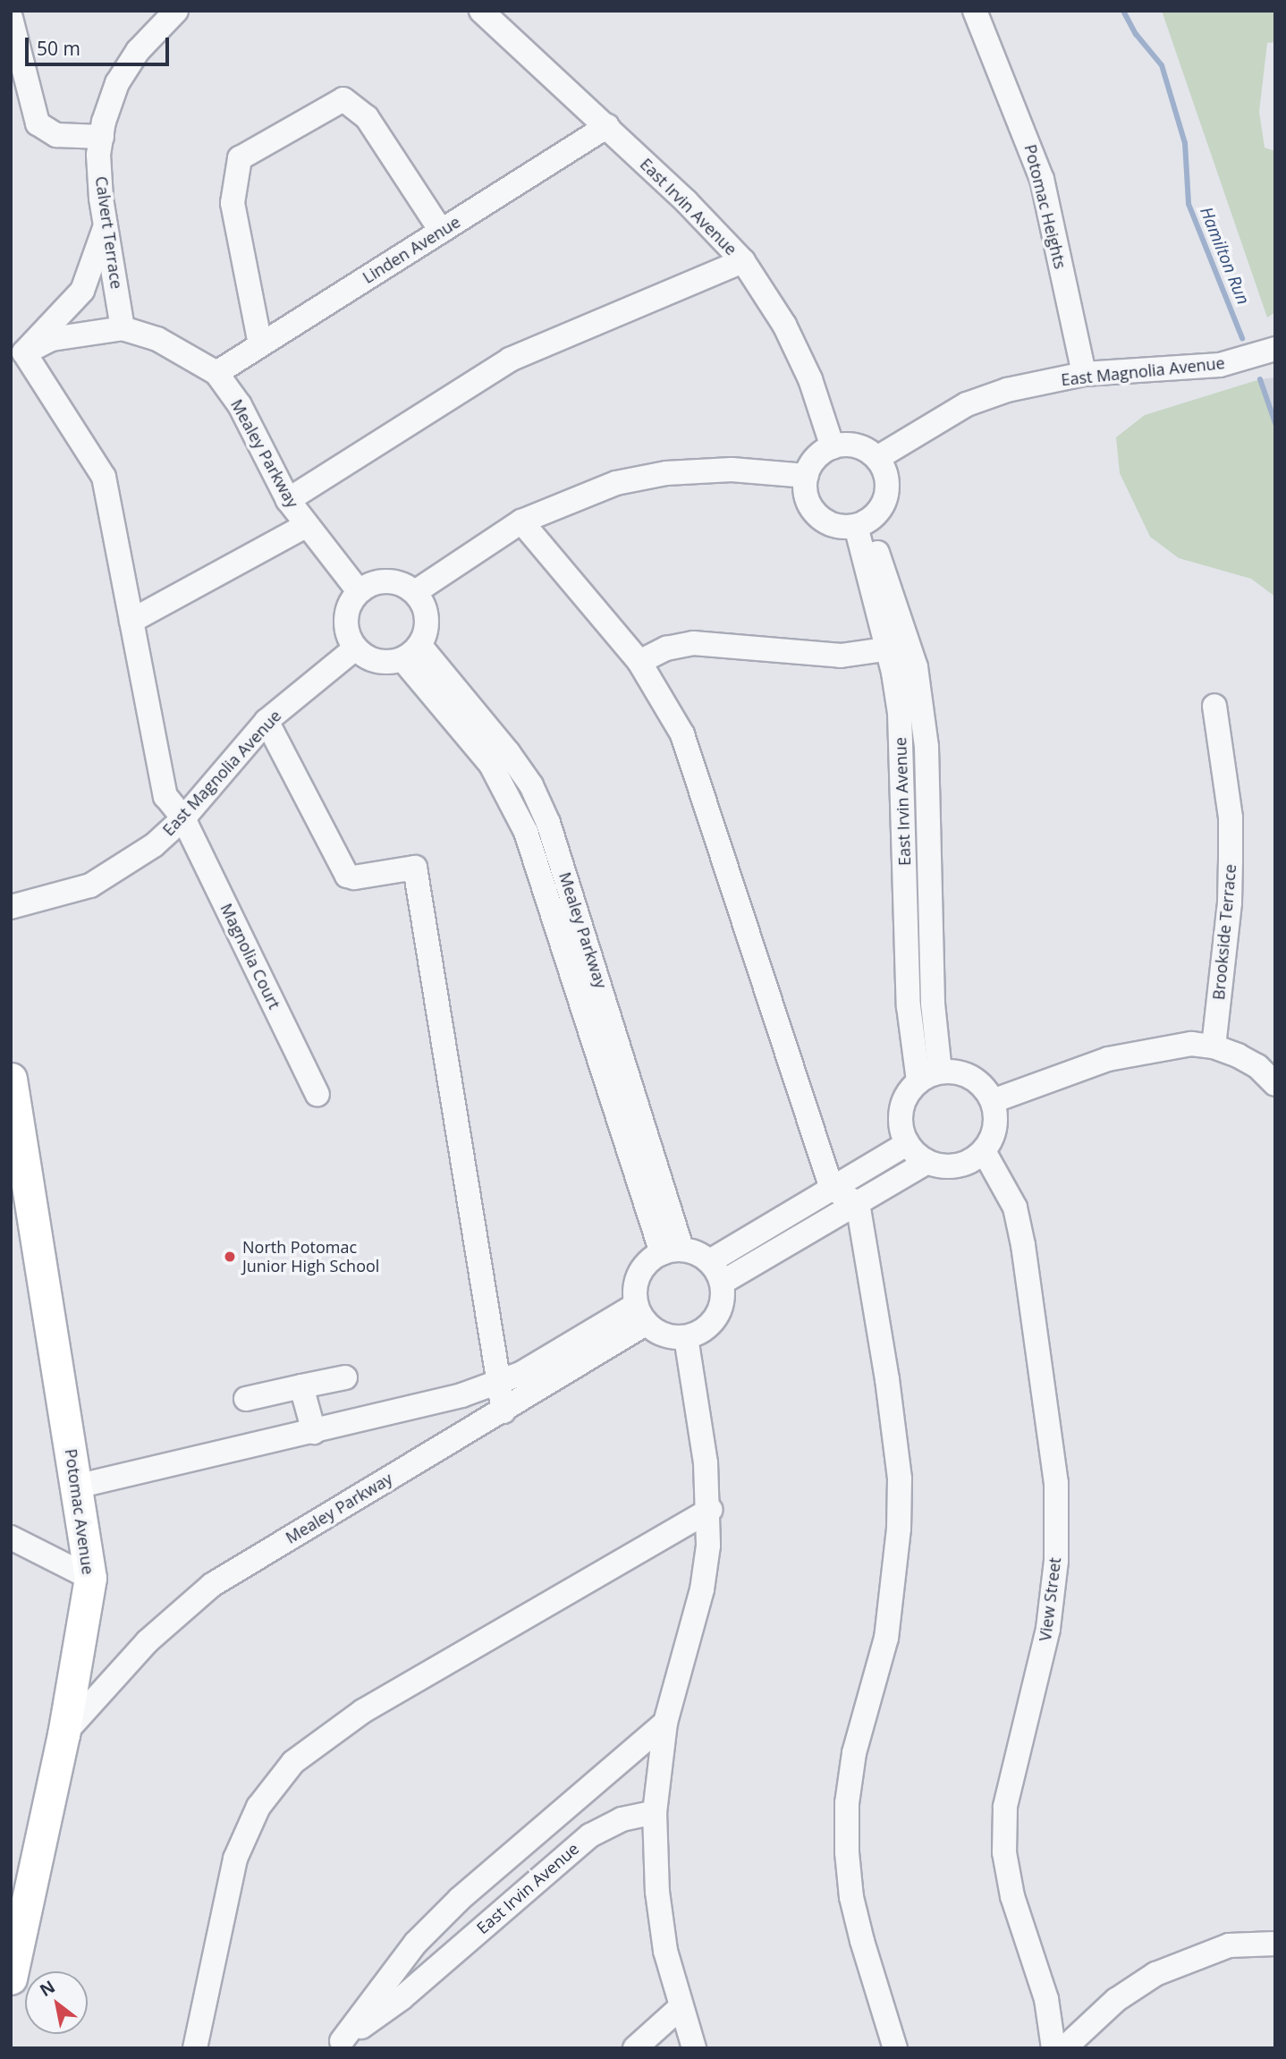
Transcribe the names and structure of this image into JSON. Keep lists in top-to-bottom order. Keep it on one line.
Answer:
{"streets":{"main road":["Potomac Avenue"],"street":["East Irvin Avenue","Potomac Heights","Calvert Terrace","Linden Avenue","East Magnolia Avenue","Mealey Parkway","Brookside Terrace","Magnolia Court","View Street"]},"crossings":[["East Irvin Avenue","Linden Avenue"],["East Irvin Avenue","East Magnolia Avenue"],["East Irvin Avenue","View Street"],["Potomac Heights","East Magnolia Avenue"],["Calvert Terrace","Mealey Parkway"],["Linden Avenue","Mealey Parkway"],["East Magnolia Avenue","Mealey Parkway"],["East Magnolia Avenue","Magnolia Court"],["Mealey Parkway","Magnolia Court"],["Mealey Parkway","Potomac Avenue"]],"water":["Hamilton Run"],"places":["North Potomac Junior High School"],"scale_bar":"50 m","north":"top left"}
